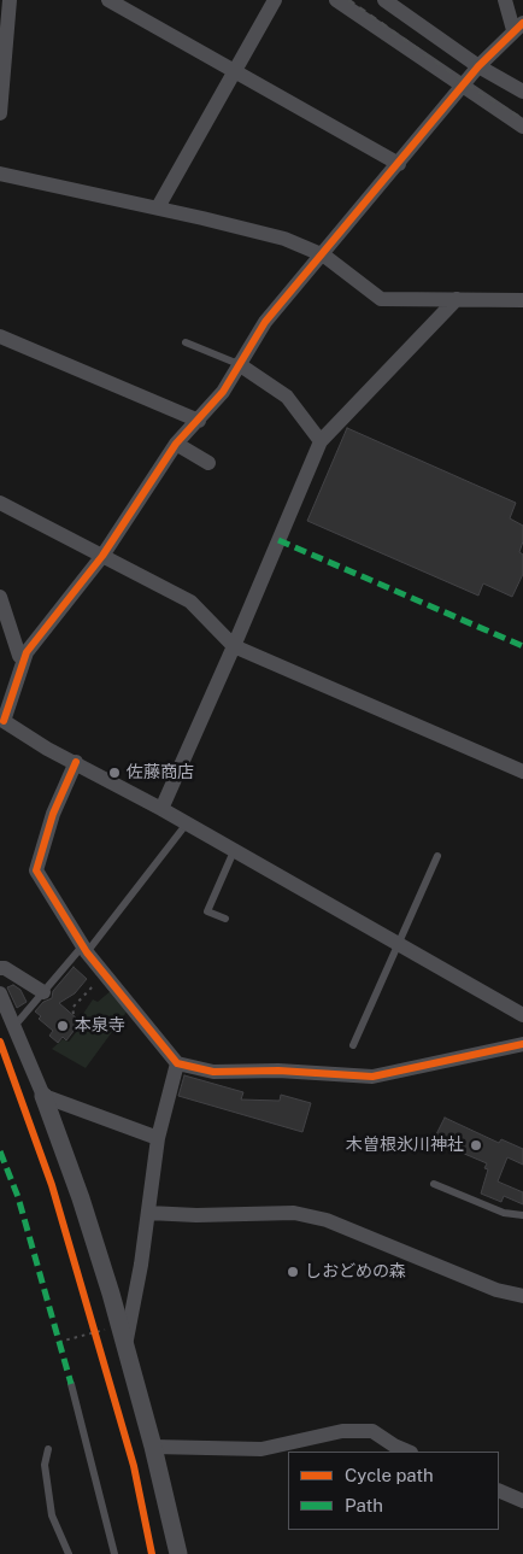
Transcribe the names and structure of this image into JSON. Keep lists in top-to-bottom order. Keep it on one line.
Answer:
{"places":["佐藤商店","本泉寺","木曽根氷川神社","しおどめの森"],"legend":["Cycle path","Path"]}
